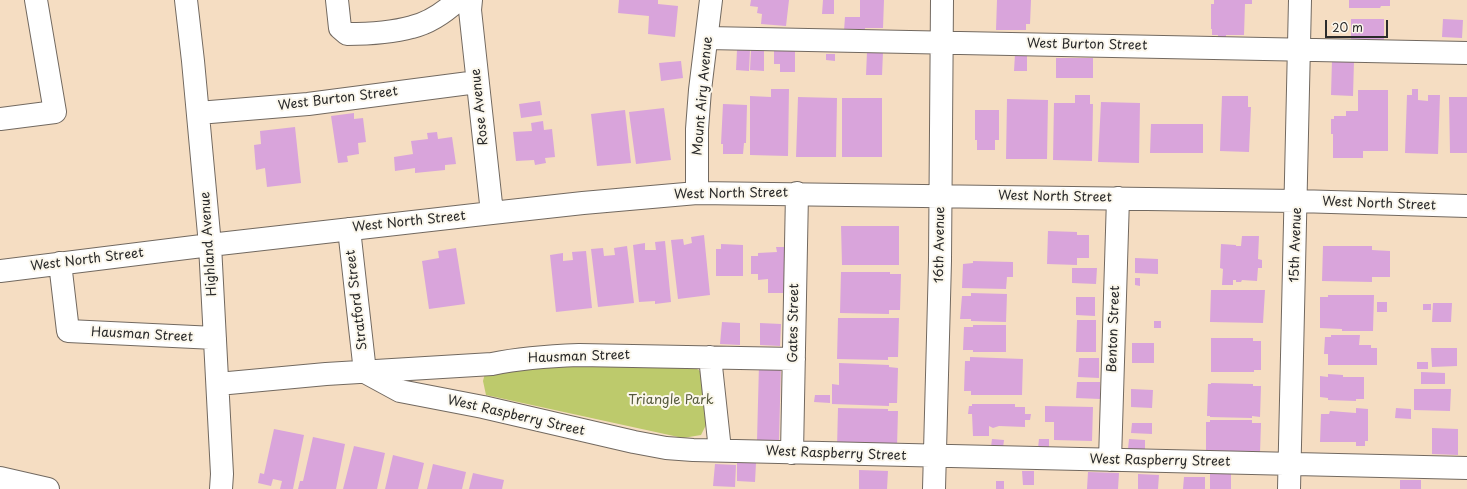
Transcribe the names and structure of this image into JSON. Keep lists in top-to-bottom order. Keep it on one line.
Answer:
{"streets":{"street":["West Burton Street","Mount Airy Avenue","Rose Avenue","West North Street","Highland Avenue","16th Avenue","15th Avenue","Stratford Street","Gates Street","Benton Street","Hausman Street","West Raspberry Street"]},"crossings":[["West Burton Street","Mount Airy Avenue"],["West Burton Street","Rose Avenue"],["West Burton Street","Highland Avenue"],["West Burton Street","16th Avenue"],["West Burton Street","15th Avenue"],["Mount Airy Avenue","West North Street"],["Rose Avenue","West North Street"],["West North Street","Highland Avenue"],["West North Street","16th Avenue"],["West North Street","15th Avenue"],["West North Street","Stratford Street"],["West North Street","Gates Street"],["West North Street","Benton Street"],["West North Street","Hausman Street"],["Highland Avenue","Hausman Street"],["16th Avenue","West Raspberry Street"],["15th Avenue","West Raspberry Street"],["Stratford Street","Hausman Street"],["Stratford Street","West Raspberry Street"],["Gates Street","Hausman Street"],["Gates Street","West Raspberry Street"],["Benton Street","West Raspberry Street"],["Hausman Street","West Raspberry Street"]],"parks":["Triangle Park"],"scale_bar":"20 m"}
